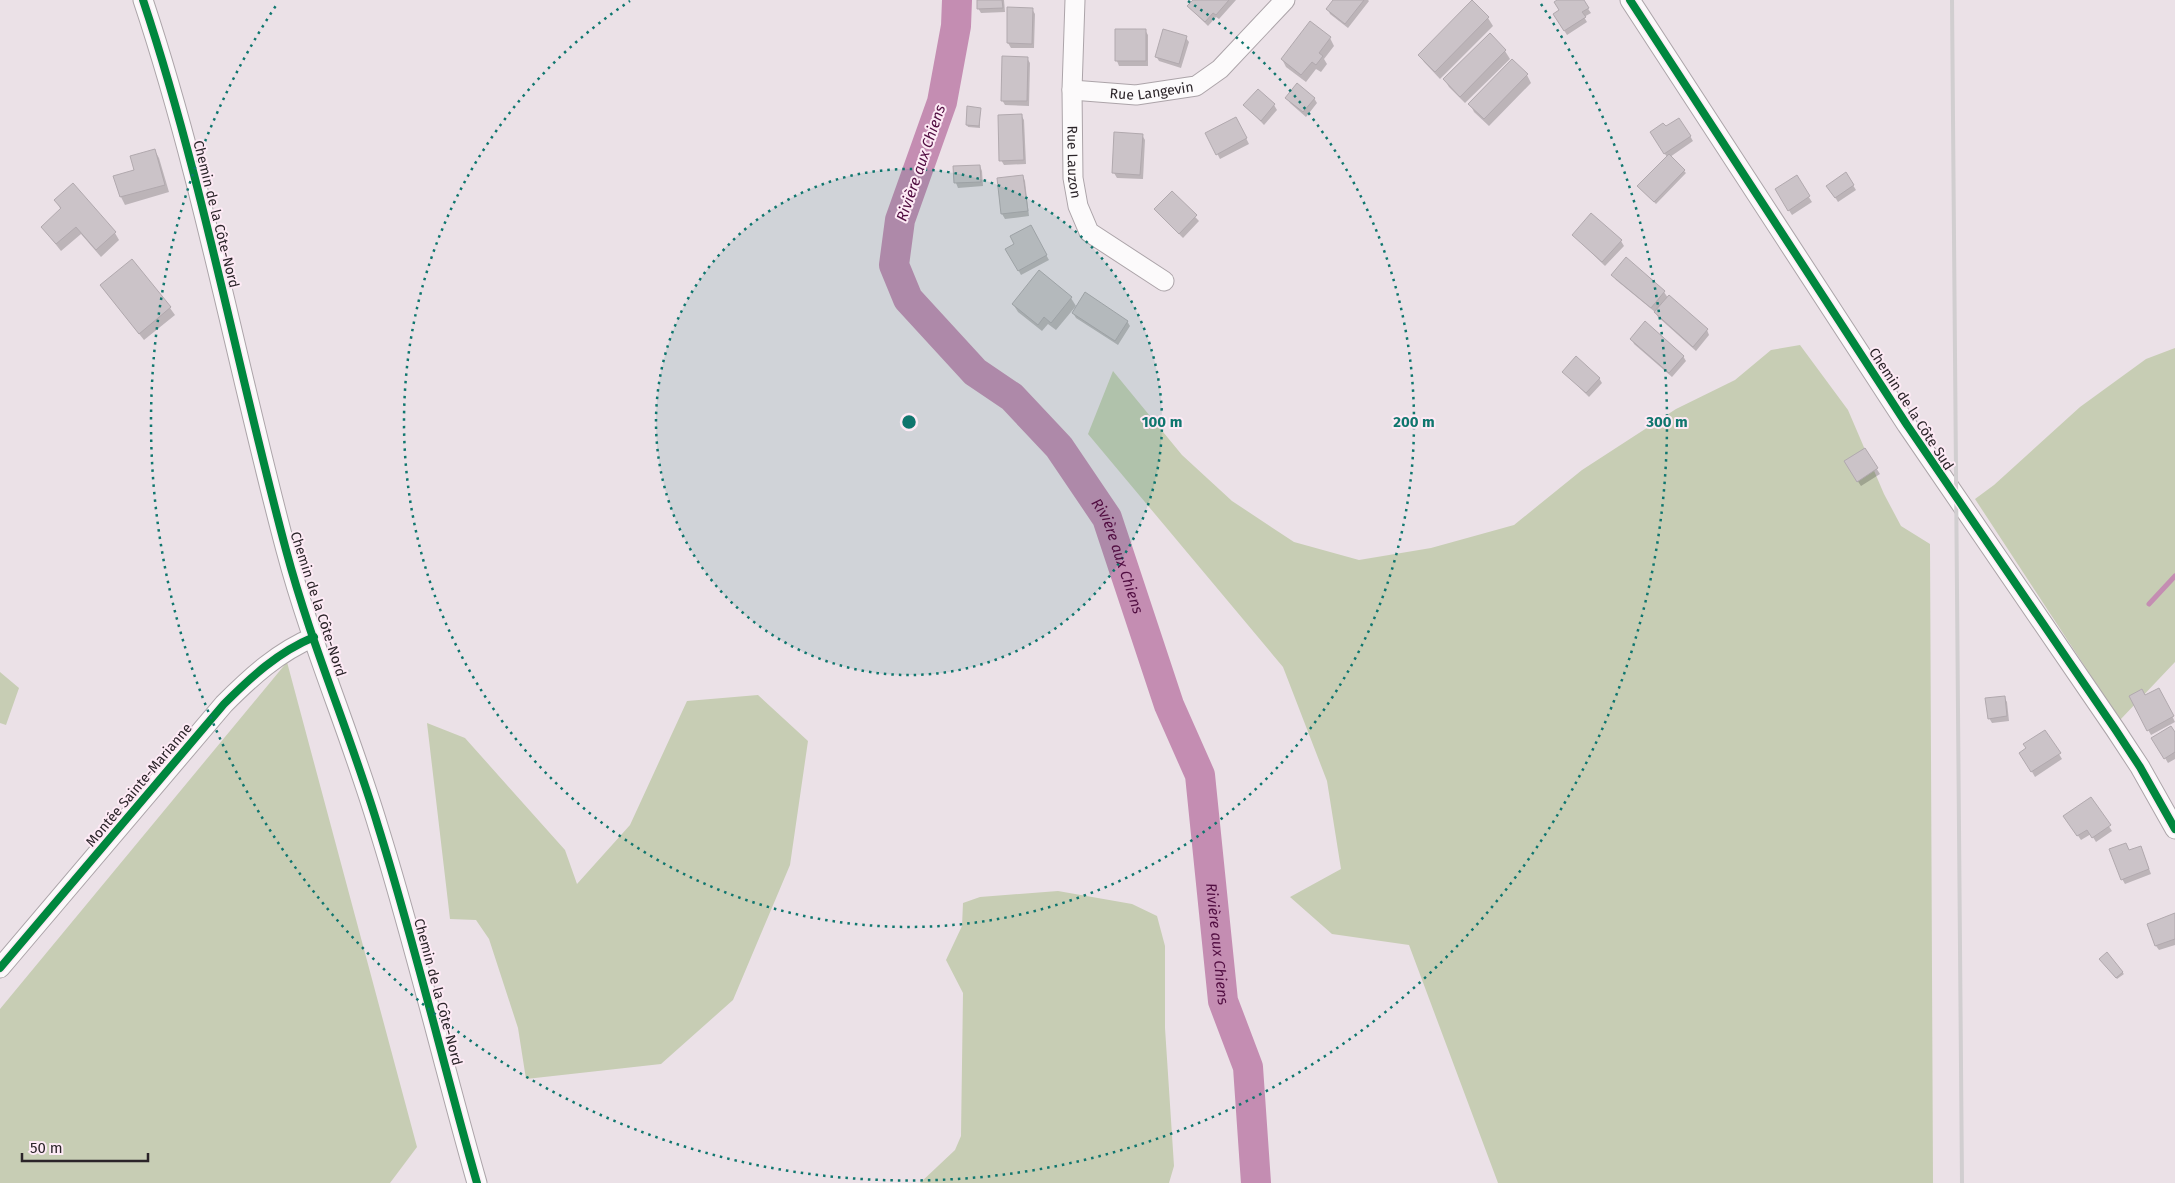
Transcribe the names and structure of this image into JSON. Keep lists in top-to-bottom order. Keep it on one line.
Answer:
{"streets":{"street":["Rue Langevin","Rue Lauzon","Chemin de la Côte-Nord","Chemin de la Côte Sud","Montée Sainte-Marianne"]},"crossings":[["Rue Langevin","Rue Lauzon"],["Chemin de la Côte-Nord","Montée Sainte-Marianne"]],"water":["Rivière aux Chiens"],"scale_bar":"50 m","rings":["100 m","200 m","300 m"]}
